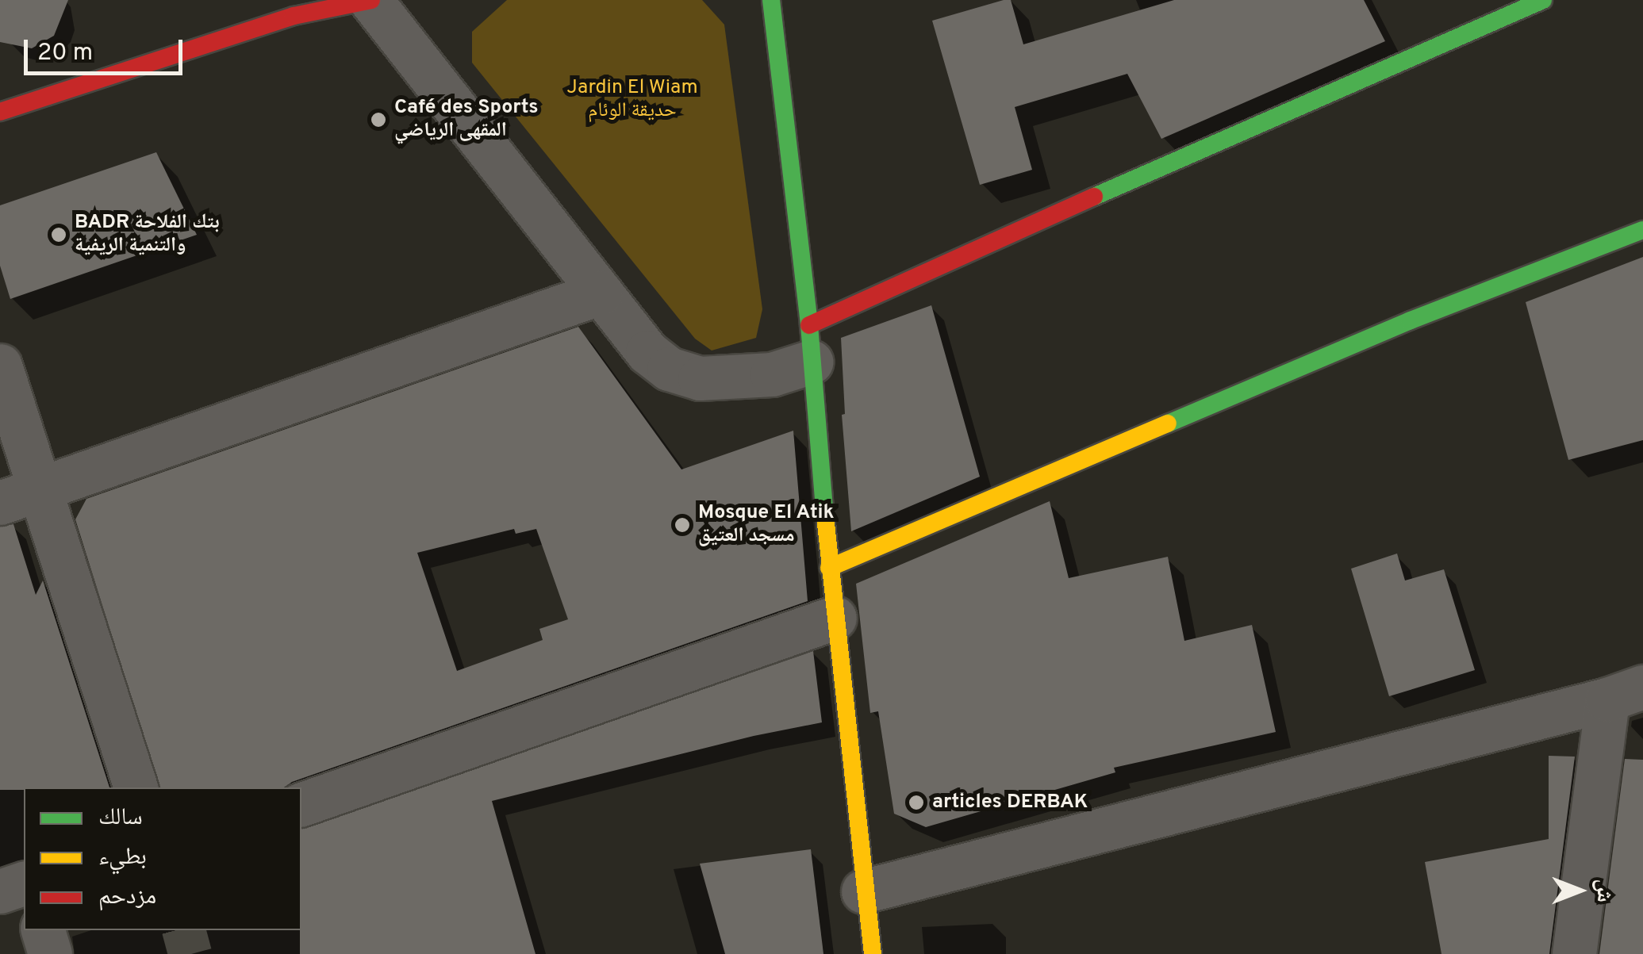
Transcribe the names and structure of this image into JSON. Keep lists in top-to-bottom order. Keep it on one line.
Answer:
{"parks":["Jardin El Wiam حديقة الوئام"],"places":["Café des Sports المقهى الرياضي","BADR بتك الفلاحة والتنمية الريفية","Mosque El Atik مسجد العتيق","articles DERBAK"],"legend":["سالك","بطيء","مزدحم"],"scale_bar":"20 m","north":"right"}
